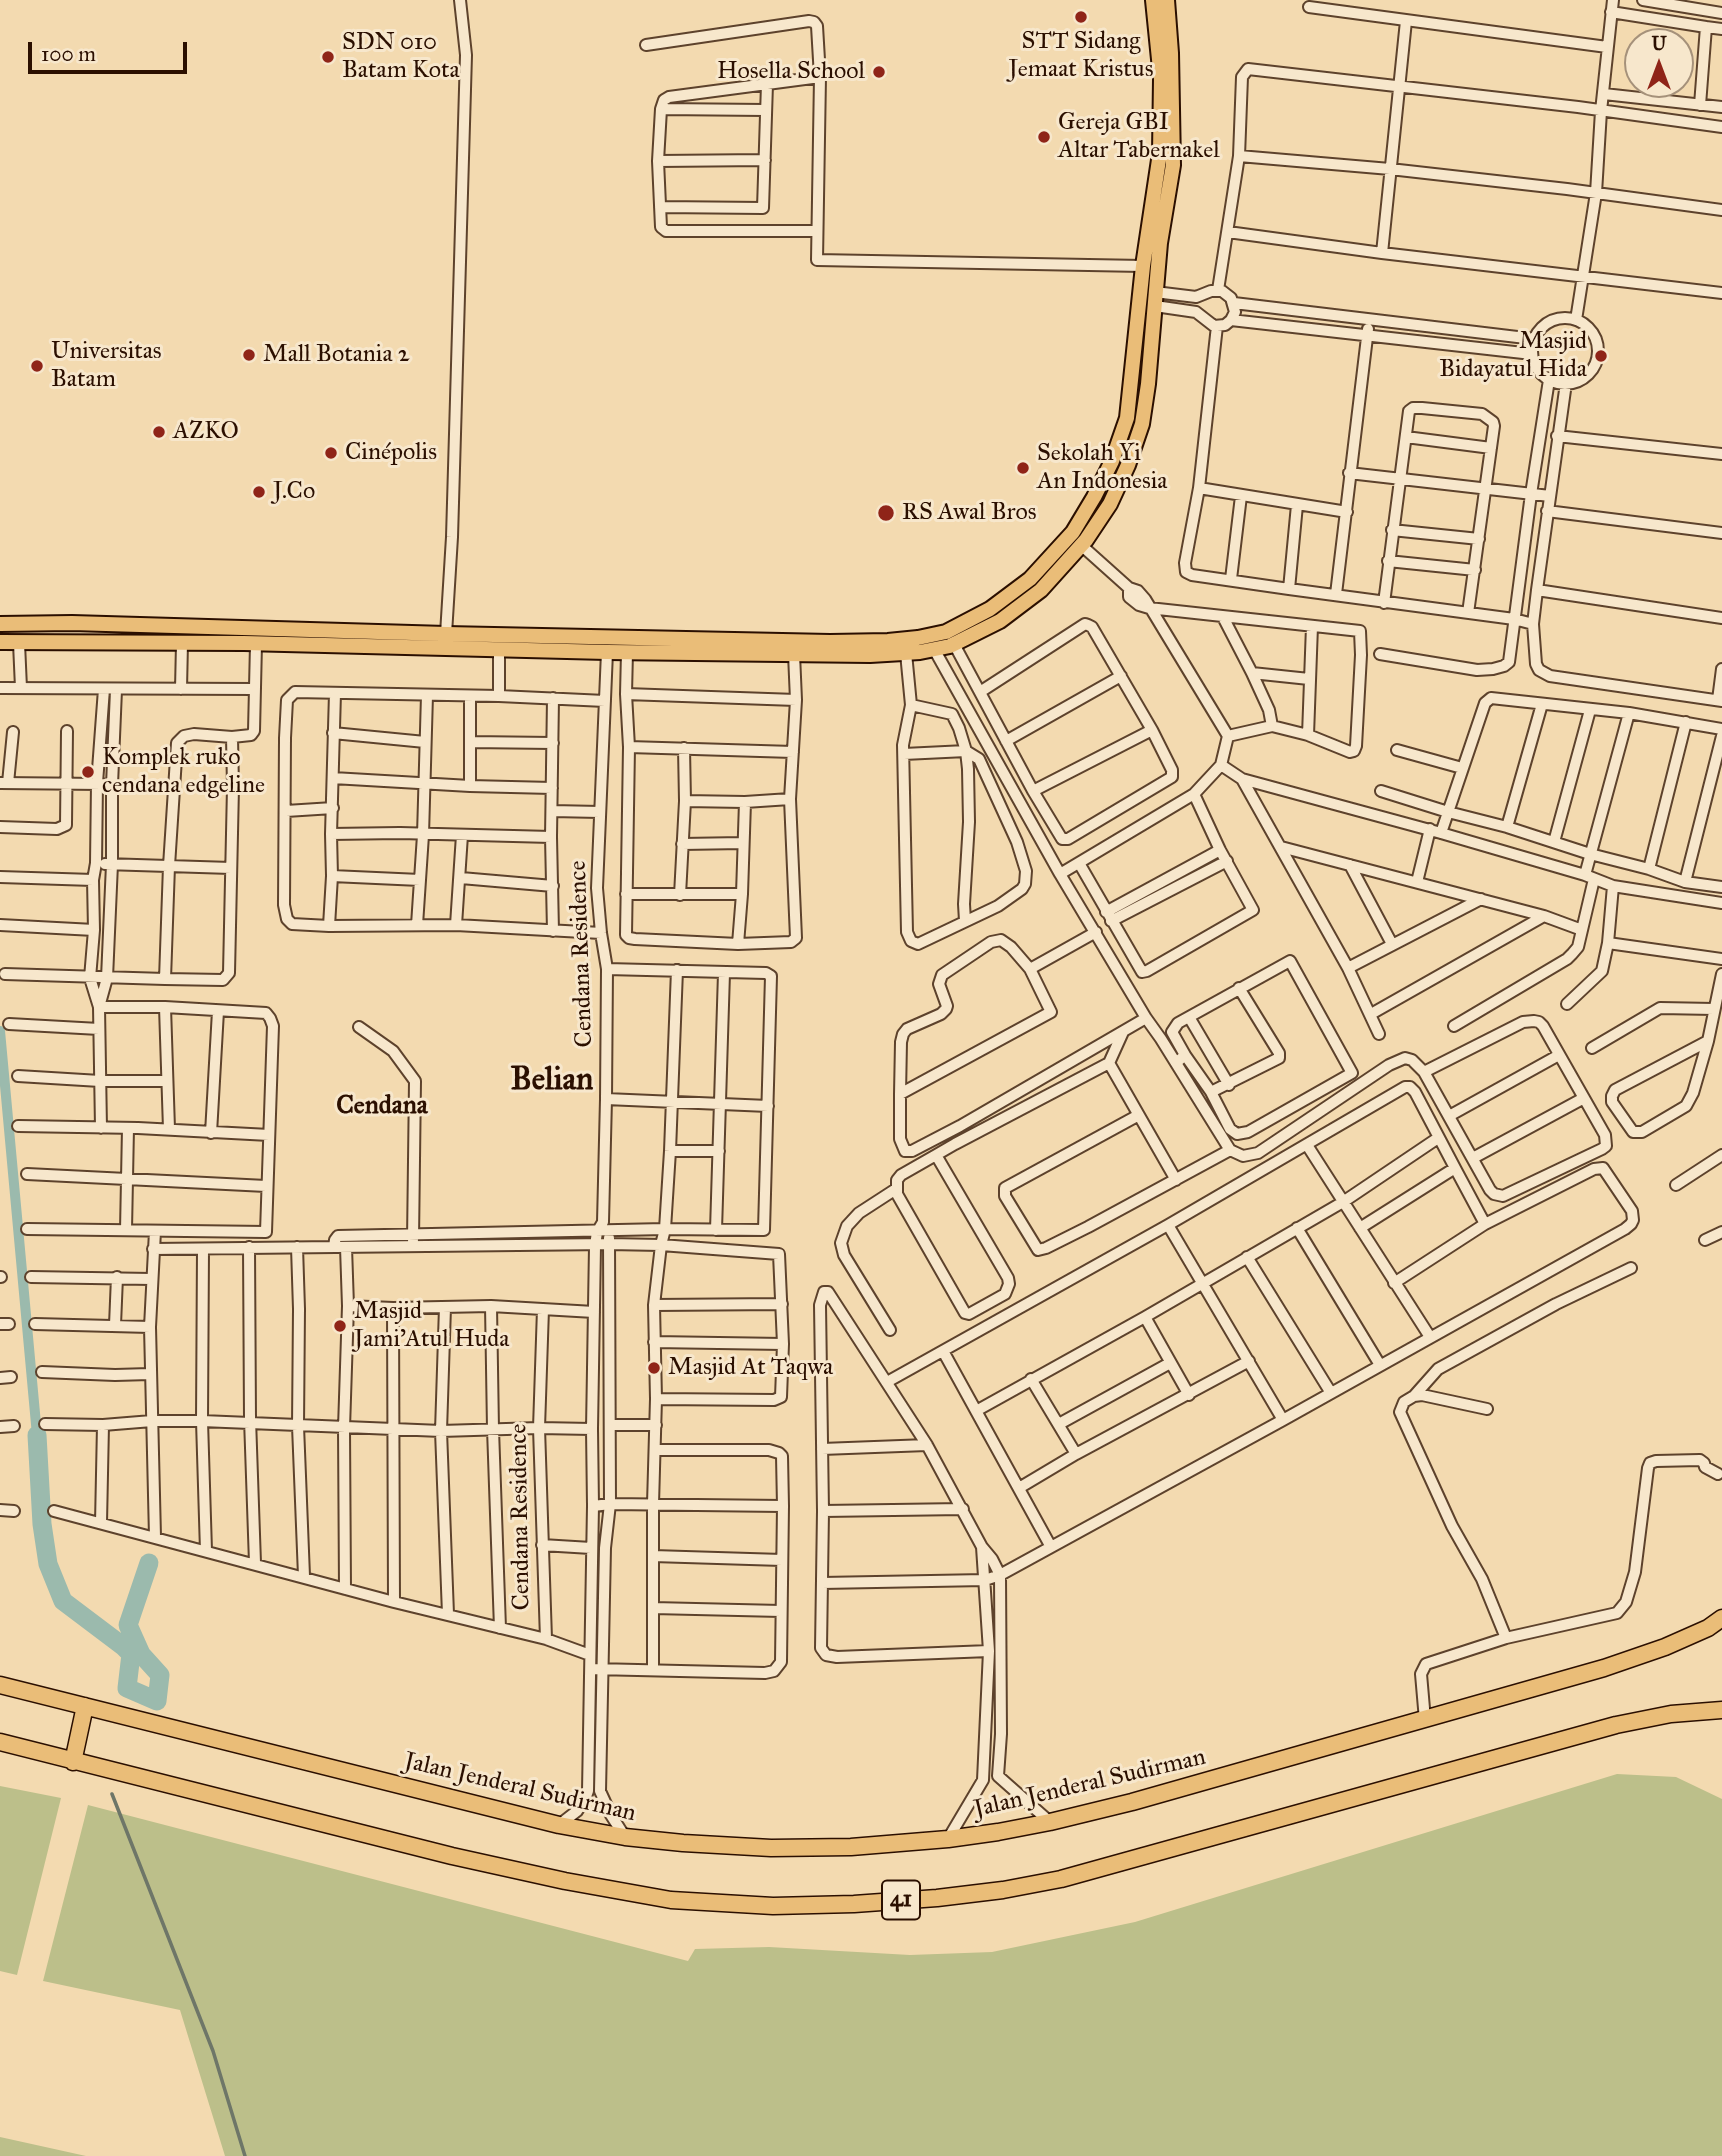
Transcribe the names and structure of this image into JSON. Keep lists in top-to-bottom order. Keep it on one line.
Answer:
{"streets":{"highway":["Jalan Jenderal Sudirman","41"],"street":["Cendana Residence"]},"districts":["Belian","Cendana"],"places":["STT Sidang Jemaat Kristus","SDN 010 Batam Kota","Hosella School","Gereja GBI Altar Tabernakel","Mall Botania 2","Masjid Bidayatul Hida","Universitas Batam","AZKO","Cinépolis","Sekolah Yi An Indonesia","J.Co","RS Awal Bros","Komplek ruko cendana edgeline","Masjid Jami'Atul Huda","Masjid At Taqwa"],"scale_bar":"100 m","north":"top"}
